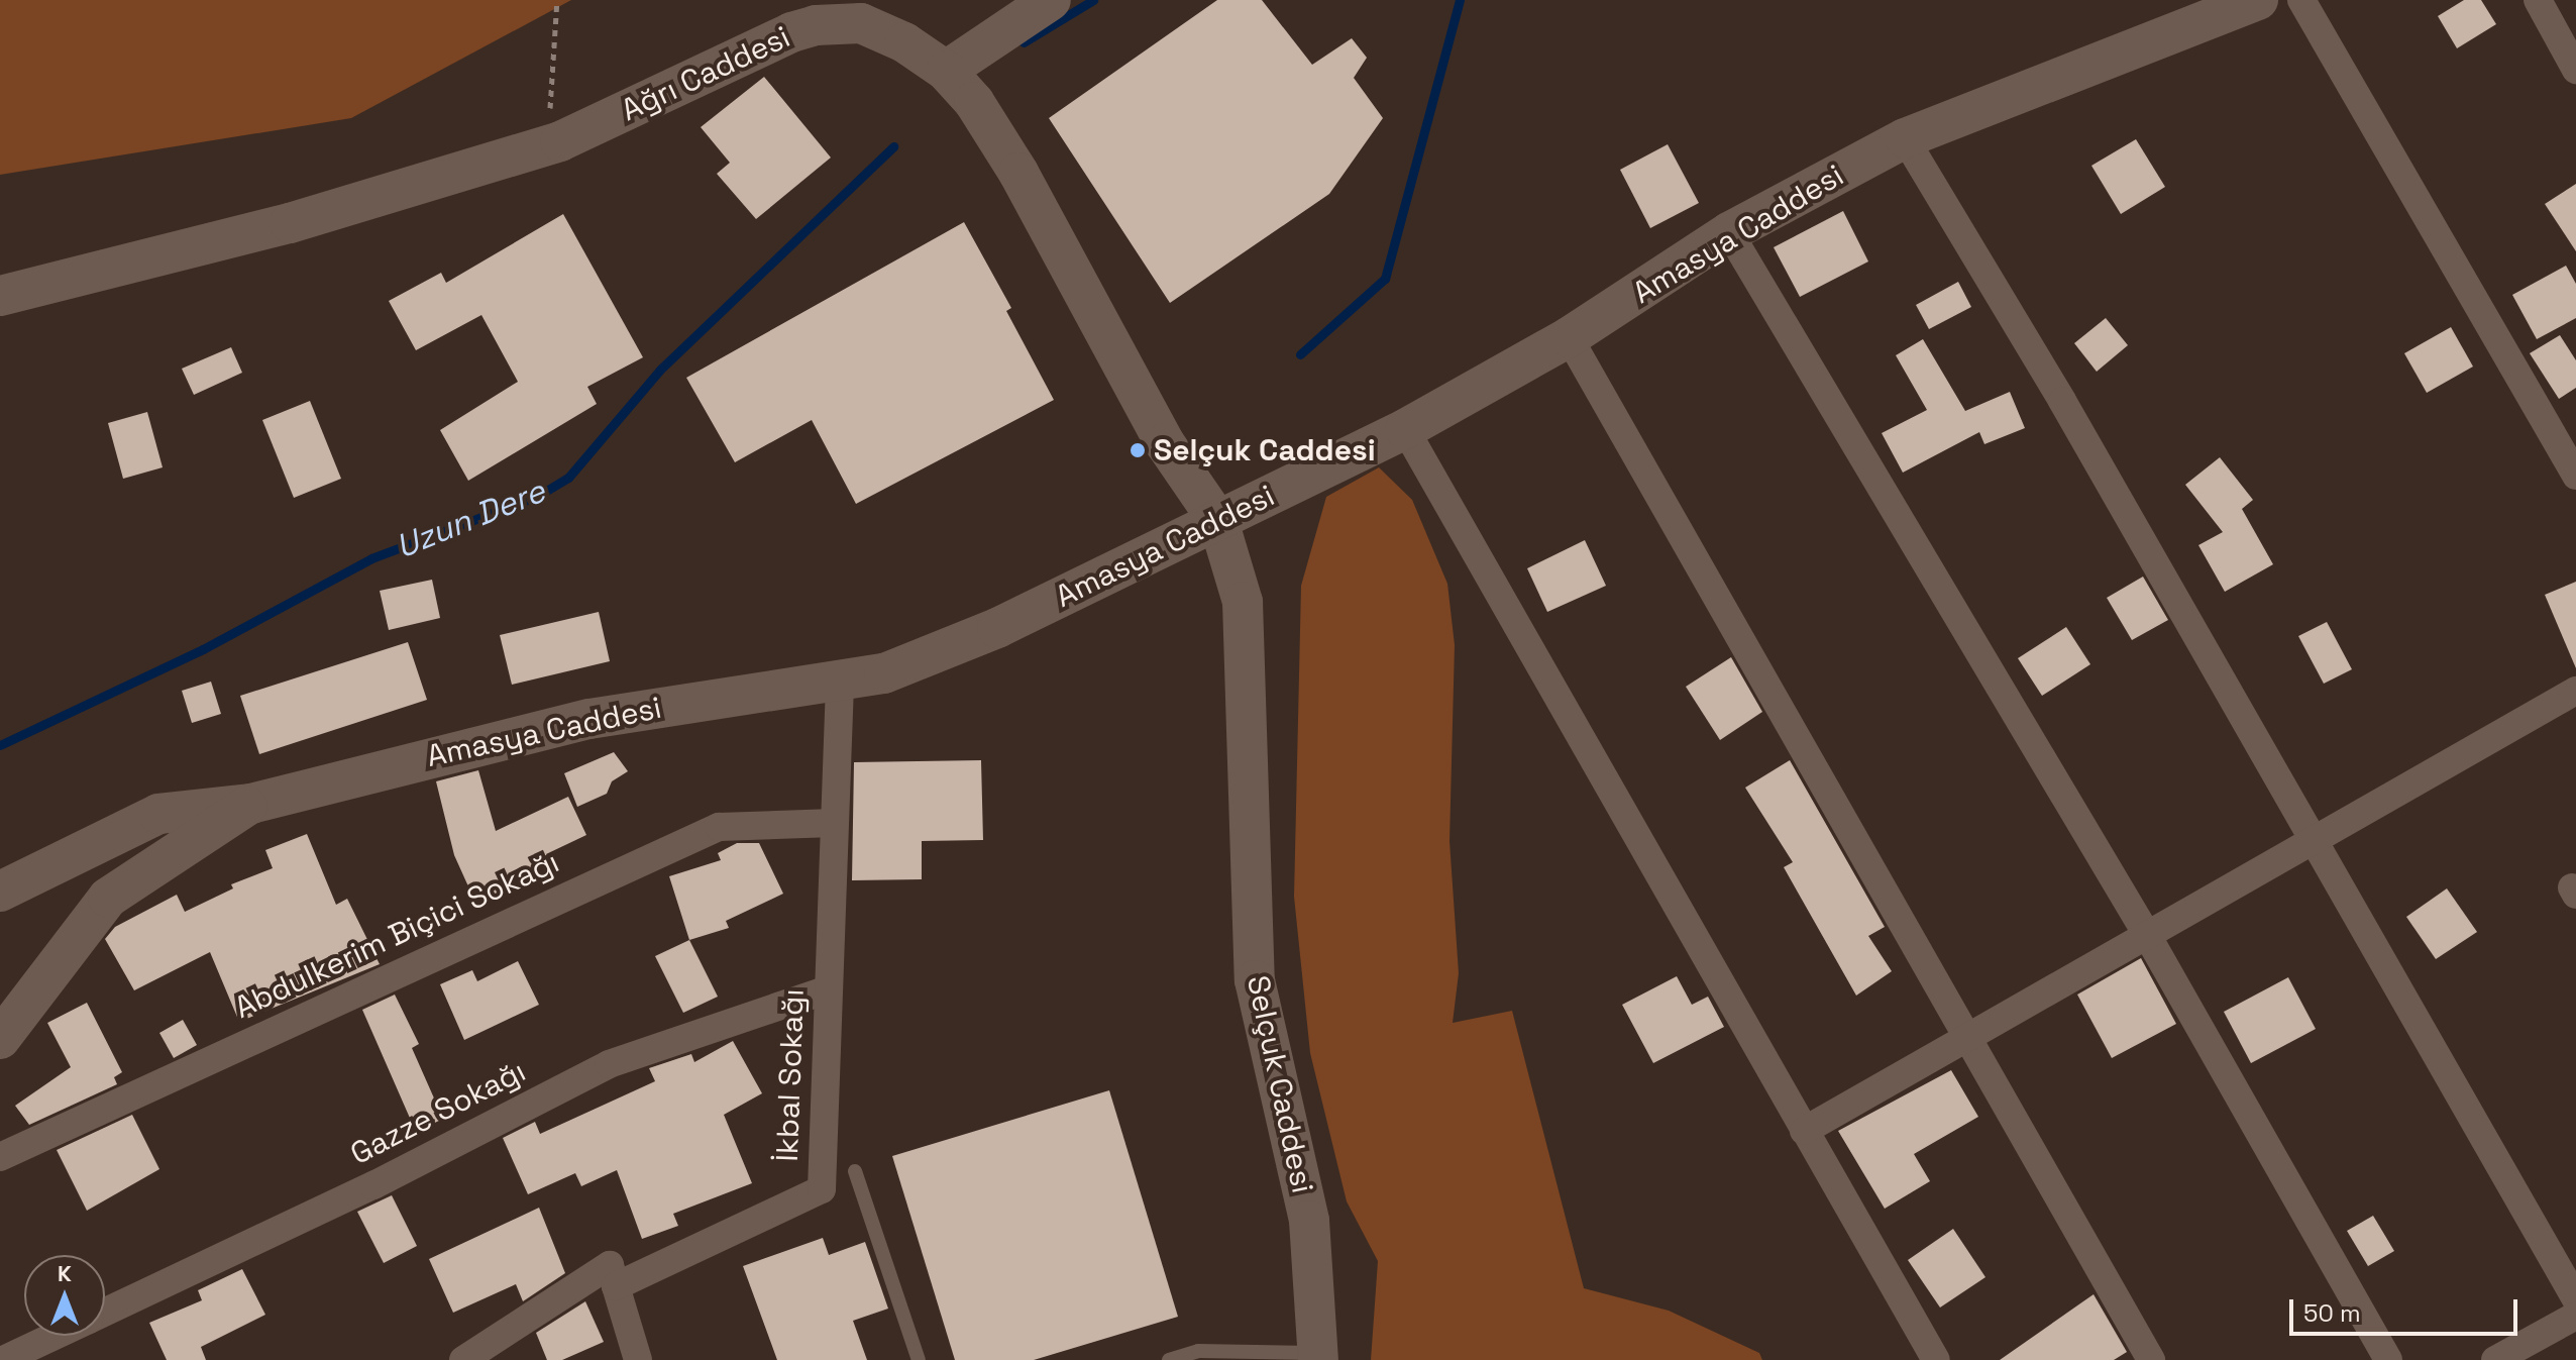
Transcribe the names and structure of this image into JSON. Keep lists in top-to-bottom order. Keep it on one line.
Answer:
{"streets":{"street":["Ağrı Caddesi","Amasya Caddesi","Abdulkerim Biçici Sokağı","İkbal Sokağı","Selçuk Caddesi","Gazze Sokağı"]},"crossings":[["Ağrı Caddesi","Amasya Caddesi"],["Ağrı Caddesi","Selçuk Caddesi"],["Amasya Caddesi","İkbal Sokağı"],["Amasya Caddesi","Selçuk Caddesi"],["Abdulkerim Biçici Sokağı","İkbal Sokağı"],["İkbal Sokağı","Gazze Sokağı"]],"water":["Uzun Dere"],"places":["Selçuk Caddesi"],"scale_bar":"50 m","north":"top"}
